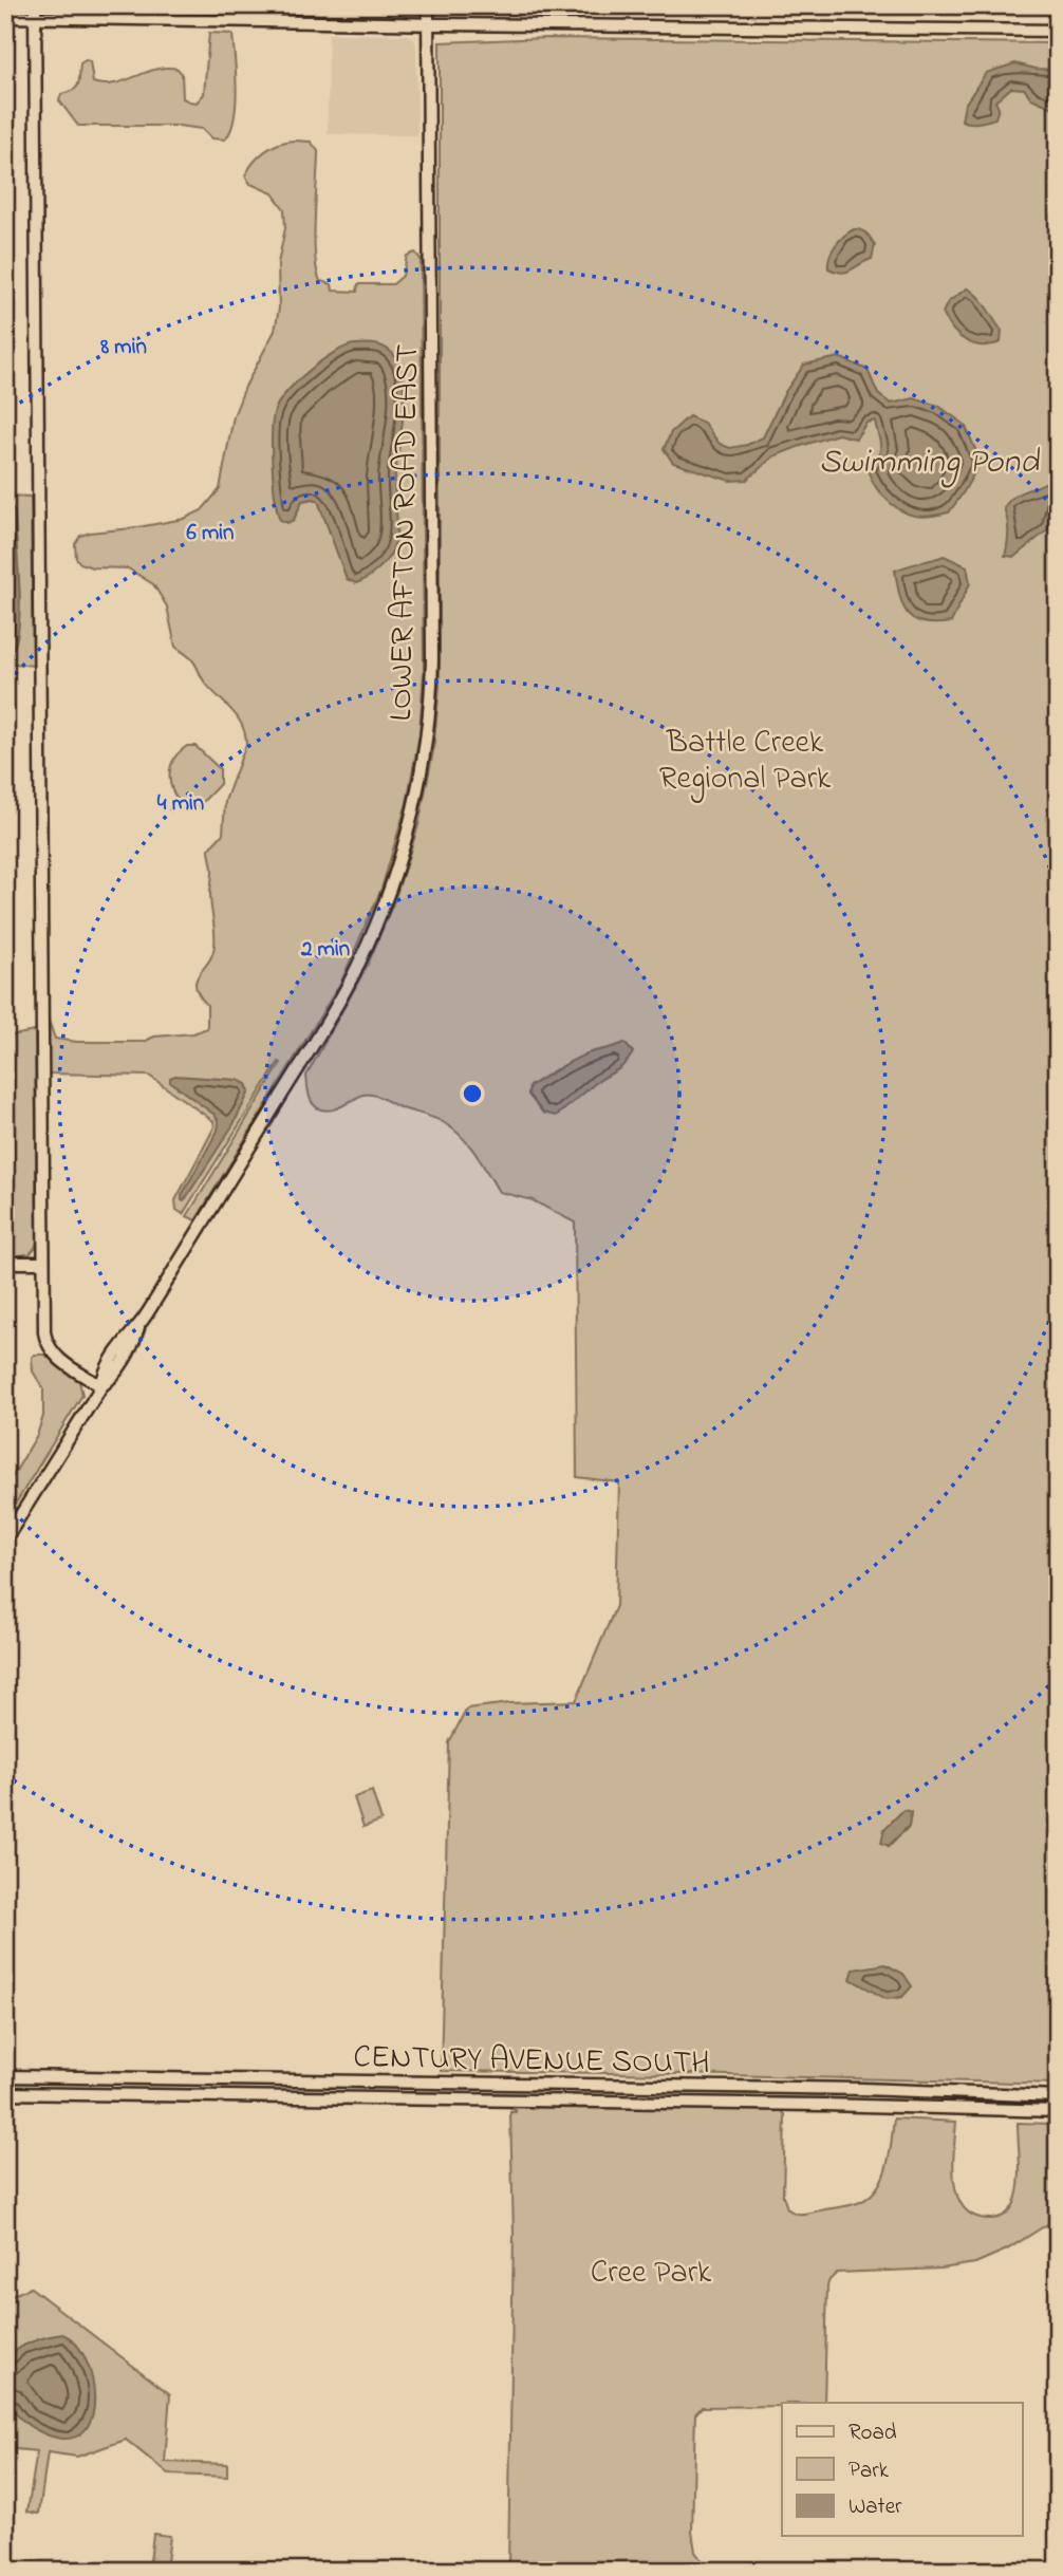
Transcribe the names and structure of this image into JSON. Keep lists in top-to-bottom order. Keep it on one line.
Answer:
{"streets":{"main road":["LOWER AFTON ROAD EAST","CENTURY AVENUE SOUTH"]},"water":["Swimming Pond"],"parks":["Battle Creek Regional Park","Cree Park"],"legend":["Road","Park","Water"],"rings":["8 min","6 min","4 min","2 min"]}
